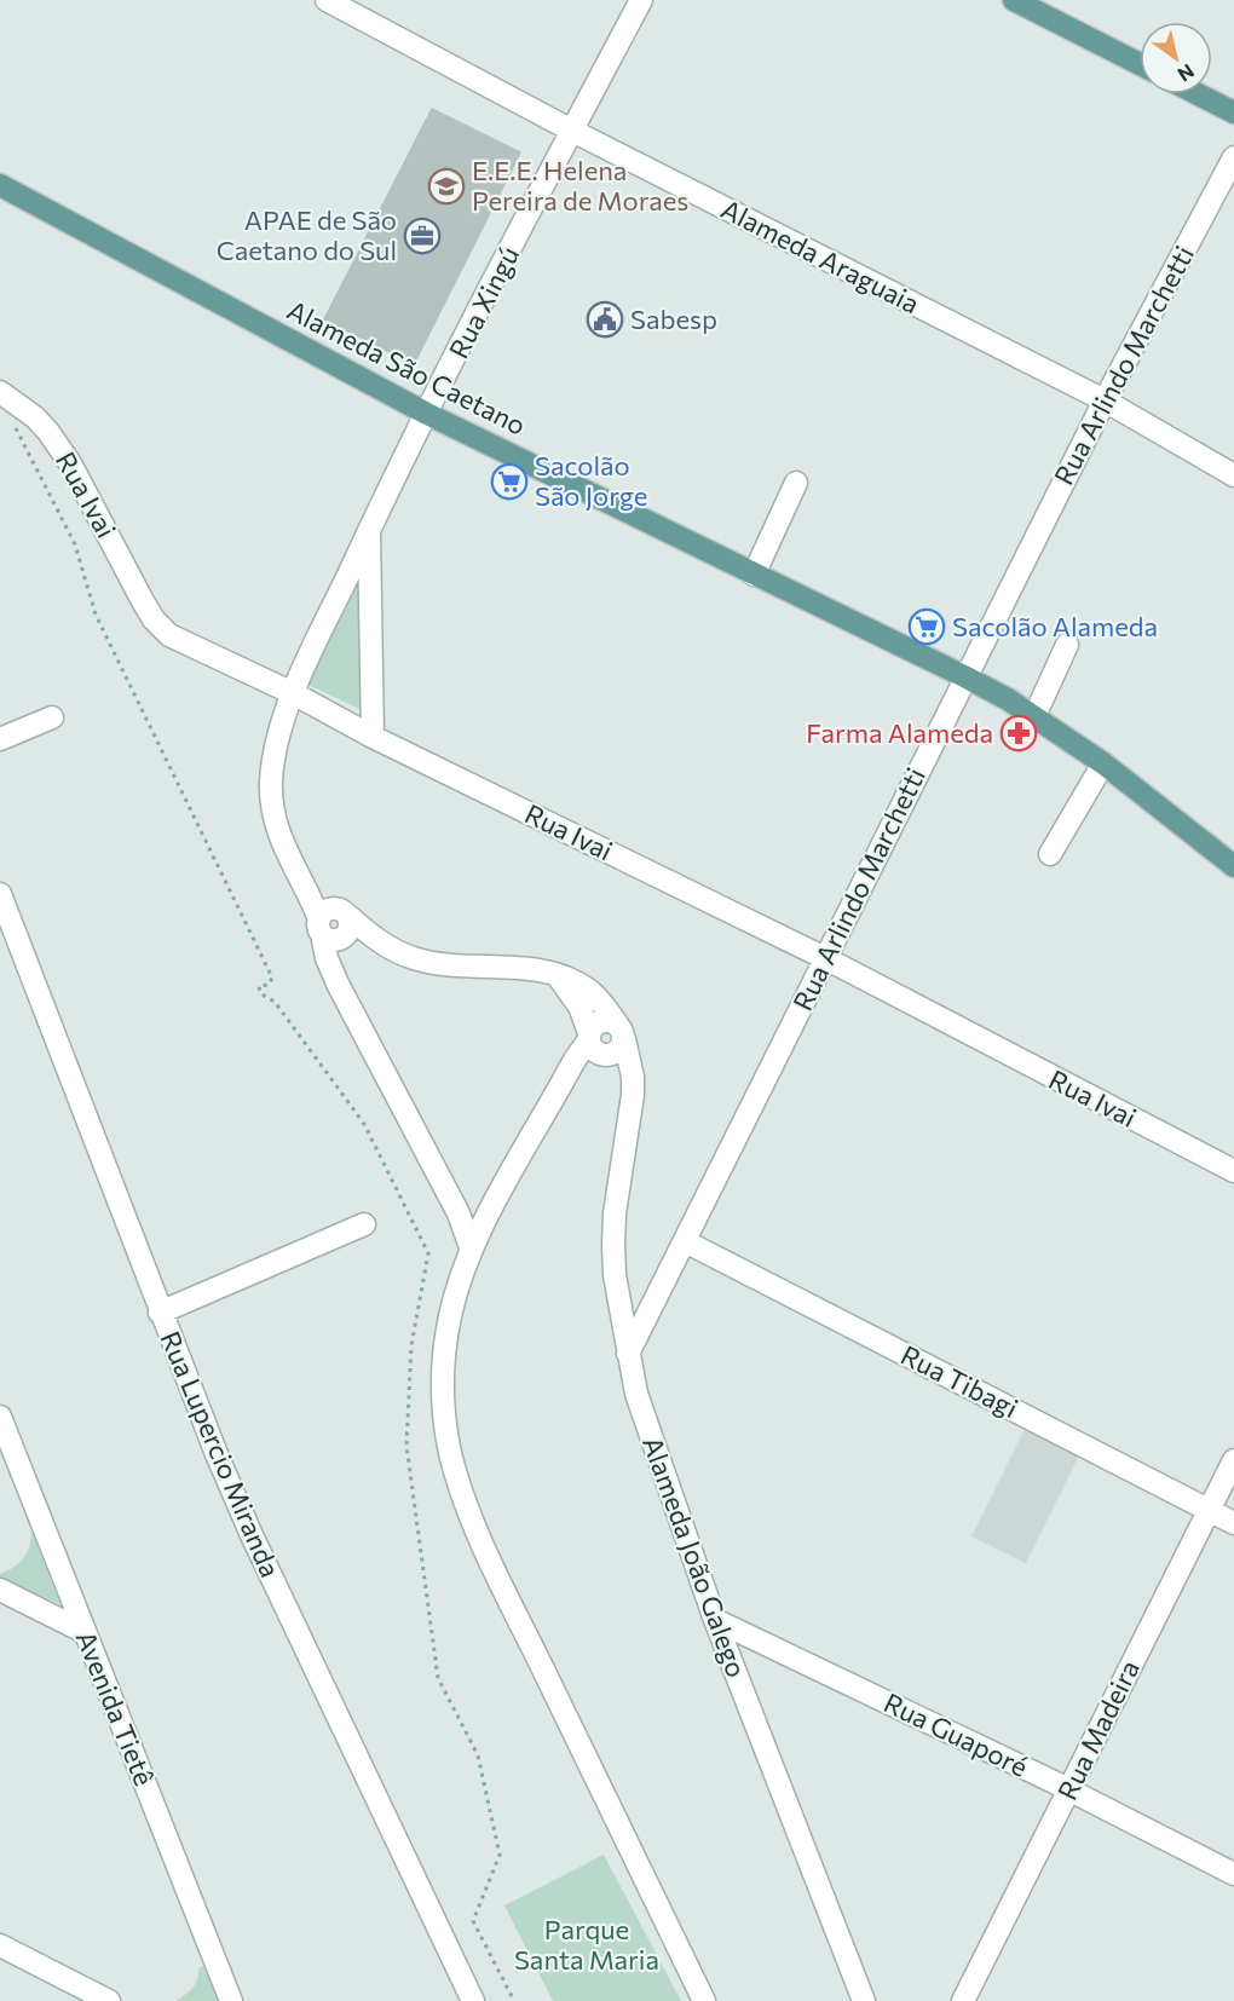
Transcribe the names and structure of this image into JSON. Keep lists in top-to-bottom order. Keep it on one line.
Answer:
{"streets":{"main road":["Alameda São Caetano"],"street":["Alameda Araguaia","Rua Xingú","Rua Arlindo Marchetti","Rua Ivai","Rua Tibagi","Rua Lupercio Miranda","Alameda João Galego","Avenida Tietê","Rua Madeira","Rua Guaporé"]},"crossings":[["Alameda Araguaia","Rua Xingú"],["Alameda Araguaia","Rua Arlindo Marchetti"],["Rua Xingú","Alameda São Caetano"],["Rua Xingú","Rua Ivai"],["Rua Arlindo Marchetti","Alameda São Caetano"],["Rua Arlindo Marchetti","Rua Ivai"],["Rua Arlindo Marchetti","Rua Tibagi"],["Rua Arlindo Marchetti","Alameda João Galego"],["Rua Tibagi","Rua Madeira"],["Alameda João Galego","Rua Guaporé"],["Rua Madeira","Rua Guaporé"]],"parks":["Parque Santa Maria"],"places":{"school or university":["E.E.E. Helena Pereira de Moraes"],"office":["APAE de São Caetano do Sul"],"public building":["Sabesp"],"supermarket":["Sacolão São Jorge","Sacolão Alameda"],"pharmacy":["Farma Alameda"]},"north":"bottom right"}
